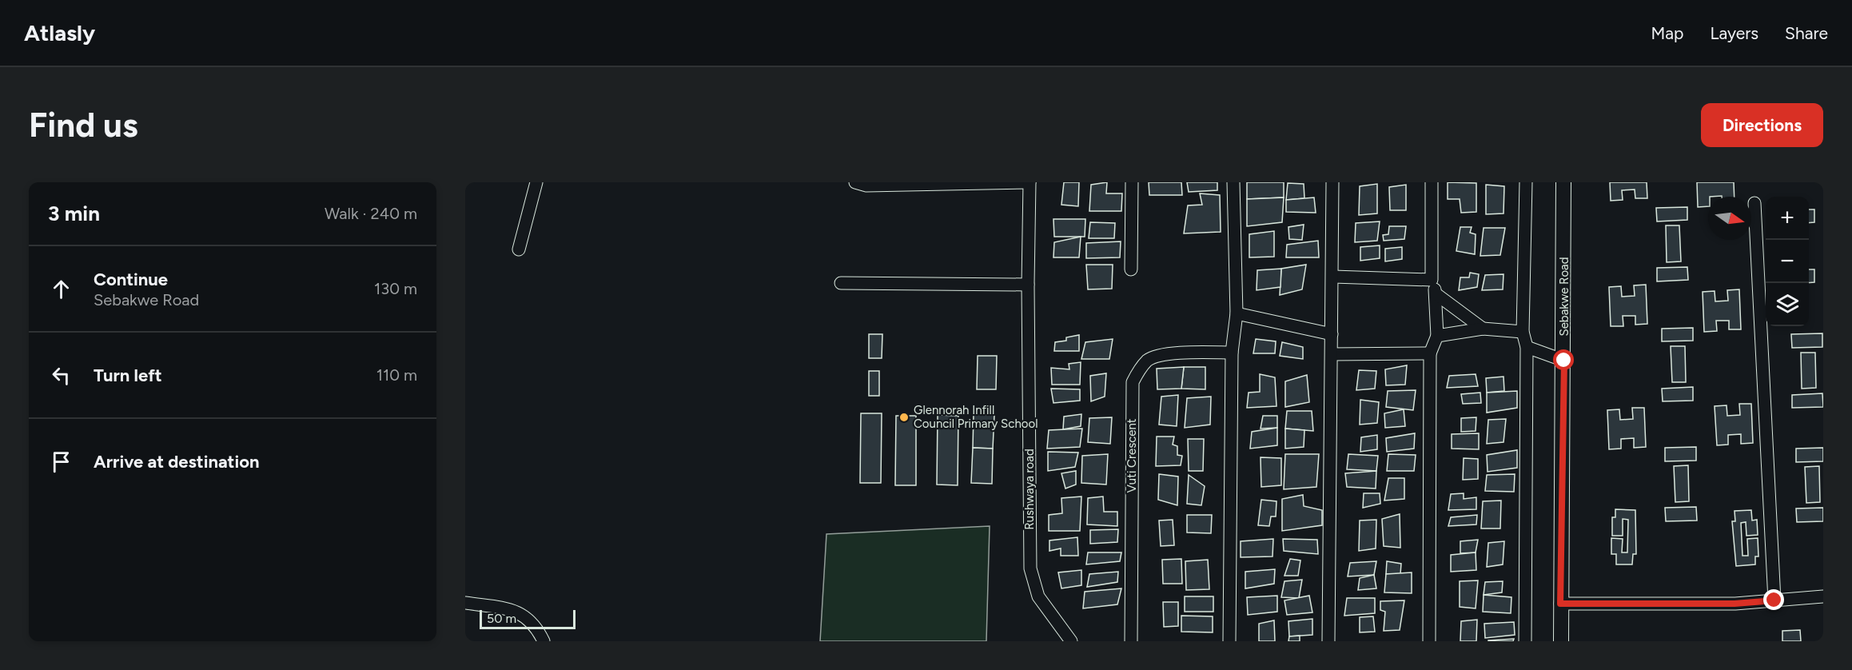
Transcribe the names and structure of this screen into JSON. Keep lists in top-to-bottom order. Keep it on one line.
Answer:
{"streets":{"street":["Sebakwe Road","Vuti Crescent","Rushwaya road"]},"places":["Glennorah Infill Council Primary School"],"scale_bar":"50 m","north":"right","page":{"header":"Atlasly","nav":["Map","Layers","Share"],"buttons":"Directions","title":"Find us","heading":["3 min","Walk · 240 m"],"map_buttons":["+","−"],"list":[["Continue","Sebakwe Road","130 m"],["Turn left","110 m"],"Arrive at destination"],"scale":"50 m"}}
